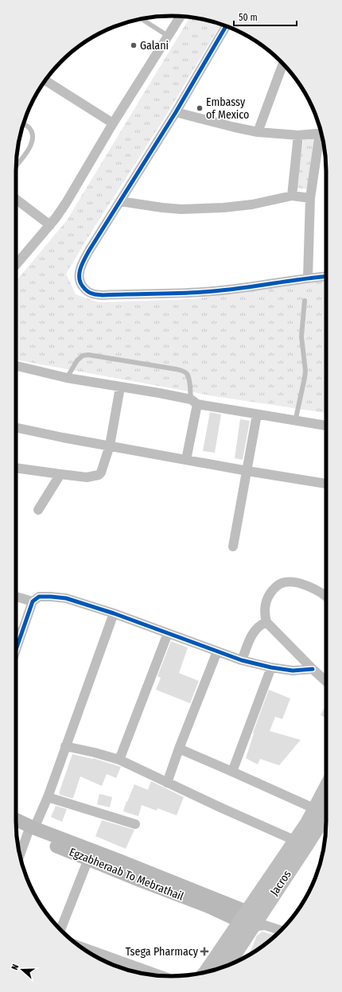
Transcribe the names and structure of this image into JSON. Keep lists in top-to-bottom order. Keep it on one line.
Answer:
{"streets":{"main road":["Egzabheraab To Mebrathail","Jacros"]},"crossings":[["Egzabheraab To Mebrathail","Jacros"]],"places":{"other":["Galani","Embassy of Mexico"],"health":["Tsega Pharmacy"]},"scale_bar":"50 m","north":"left"}
